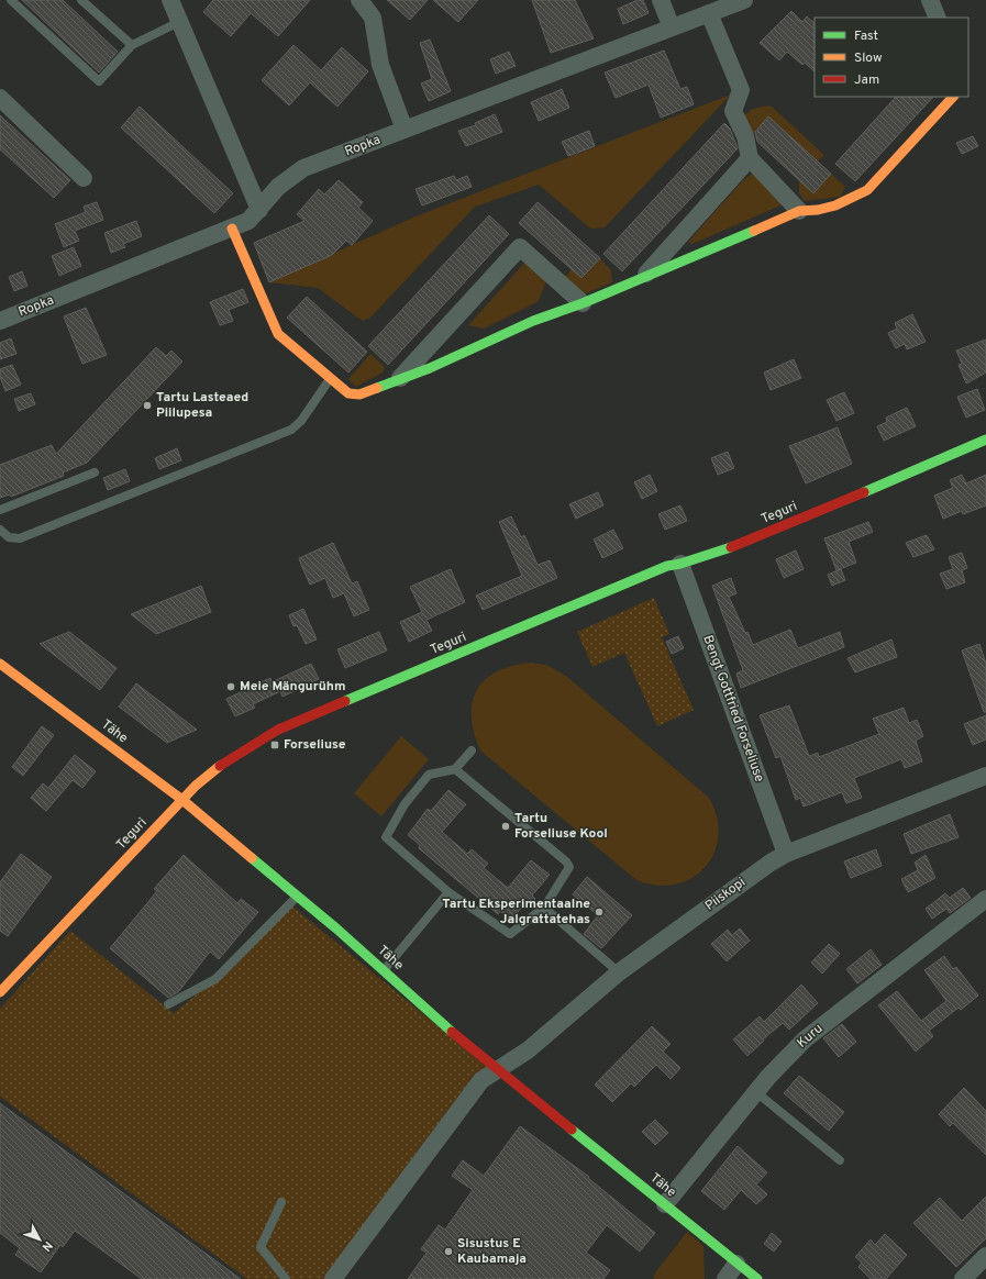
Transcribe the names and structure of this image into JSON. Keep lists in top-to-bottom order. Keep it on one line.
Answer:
{"streets":{"street":["Ropka","Teguri","Bengt Gottfried Forseliuse","Tähe","Piiskopi","Kuru"]},"crossings":[["Teguri","Bengt Gottfried Forseliuse"],["Teguri","Tähe"],["Bengt Gottfried Forseliuse","Piiskopi"],["Tähe","Piiskopi"],["Tähe","Kuru"]],"places":{"other":["Tartu Lasteaed Piilupesa","Meie Mängurühm","Tartu Forseliuse Kool","Tartu Eksperimentaalne Jalgrattatehas","Sisustus E Kaubamaja"],"transit":["Forseliuse"]},"legend":["Fast","Slow","Jam"],"north":"bottom right"}
